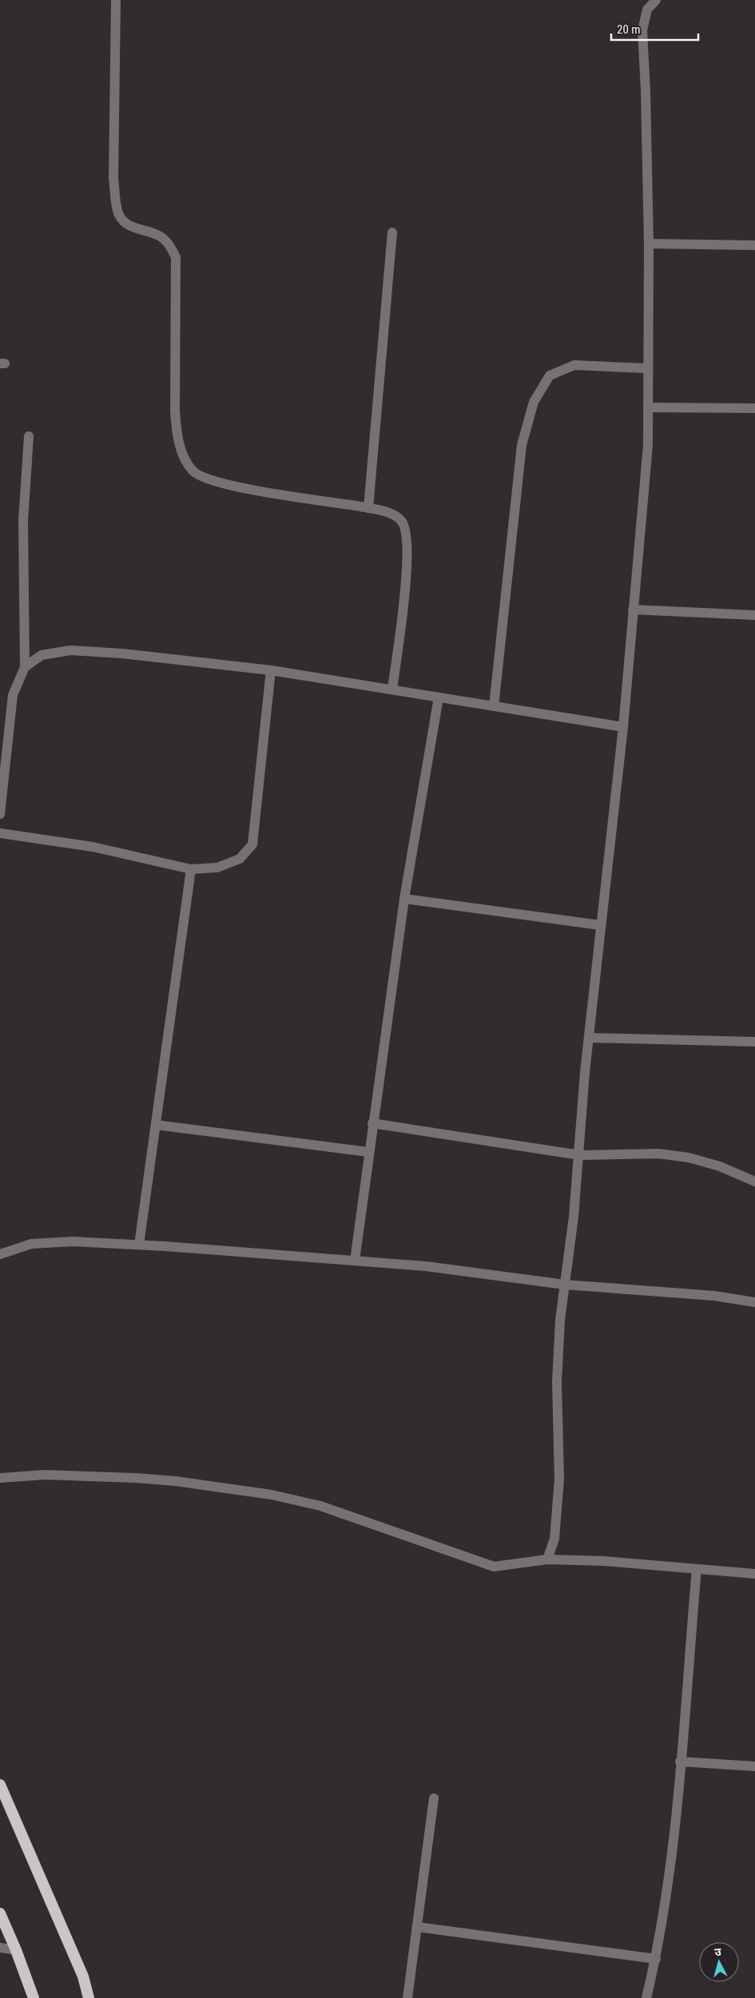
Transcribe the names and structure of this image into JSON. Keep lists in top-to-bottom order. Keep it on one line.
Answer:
{"scale_bar":"20 m","north":"top"}
